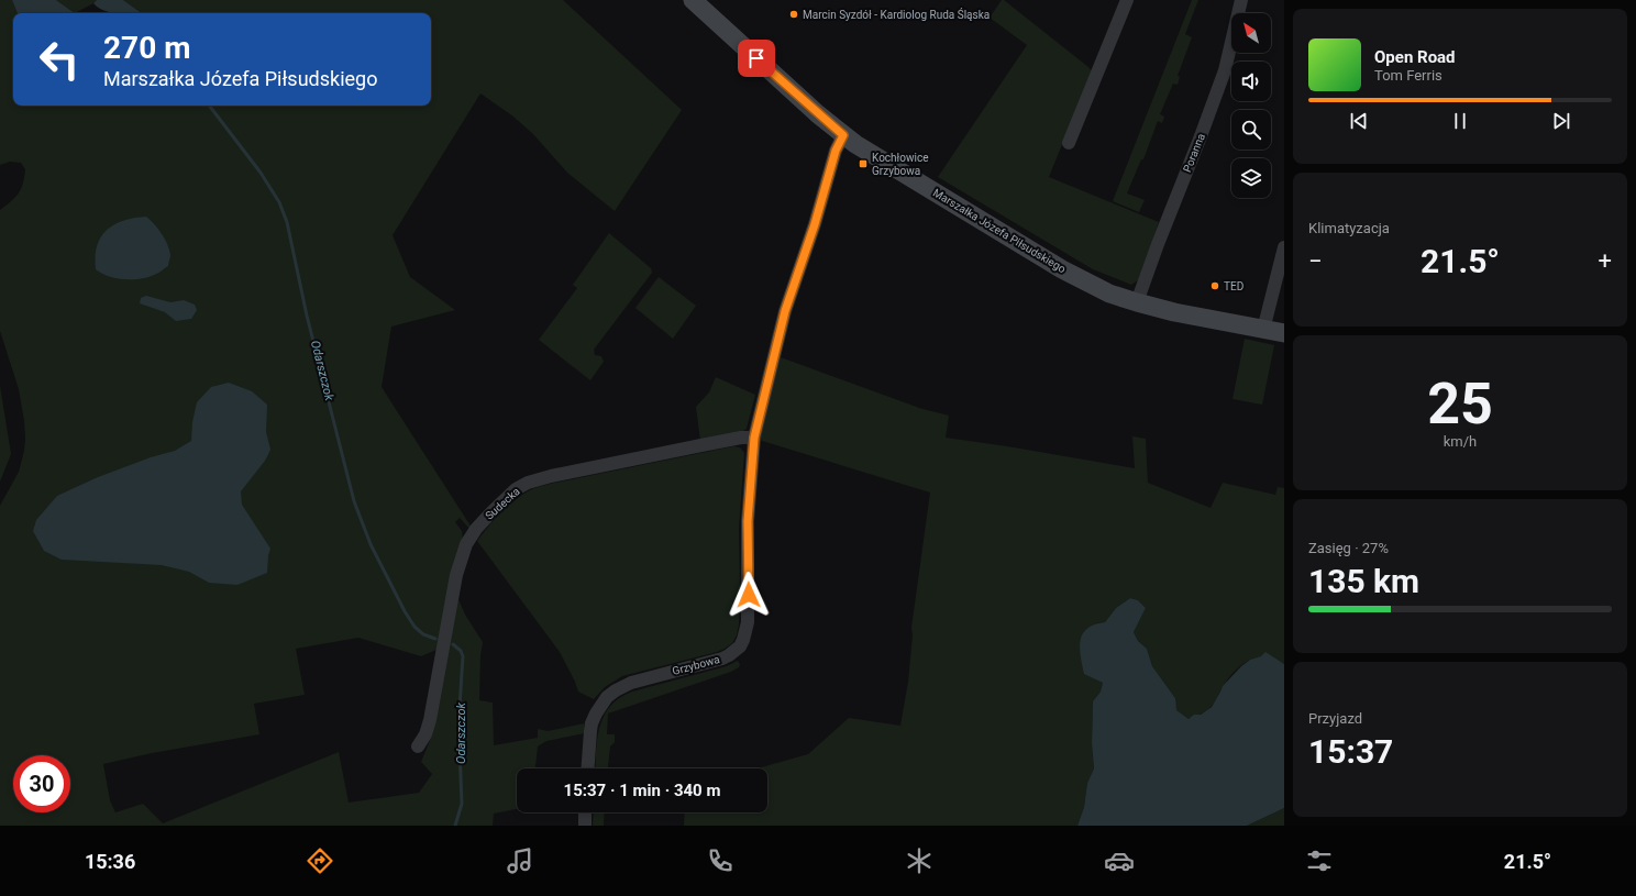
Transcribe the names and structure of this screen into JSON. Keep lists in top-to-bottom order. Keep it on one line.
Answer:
{"streets":{"street":["Poranna","Marszałka Józefa Piłsudskiego","Sudecka","Grzybowa"]},"crossings":[["Poranna","Marszałka Józefa Piłsudskiego"],["Marszałka Józefa Piłsudskiego","Grzybowa"],["Sudecka","Grzybowa"]],"water":["Odarszczok"],"places":{"other":["Marcin Syzdół - Kardiolog Ruda Śląska","TED"],"transit":["Kochłowice Grzybowa"]},"north":"top left","page":{"turn":["270 m","Marszałka Józefa Piłsudskiego"],"song":["Open Road","Tom Ferris"],"tile":["Klimatyzacja",["25","km/h"],["Zasięg · 27%","135 km"],["Przyjazd","15:37"]],"heat":["−","21.5°","+"],"limit":"30","trip":"15:37 · 1 min · 340 m","tabs":["15:36","21.5°"]}}
